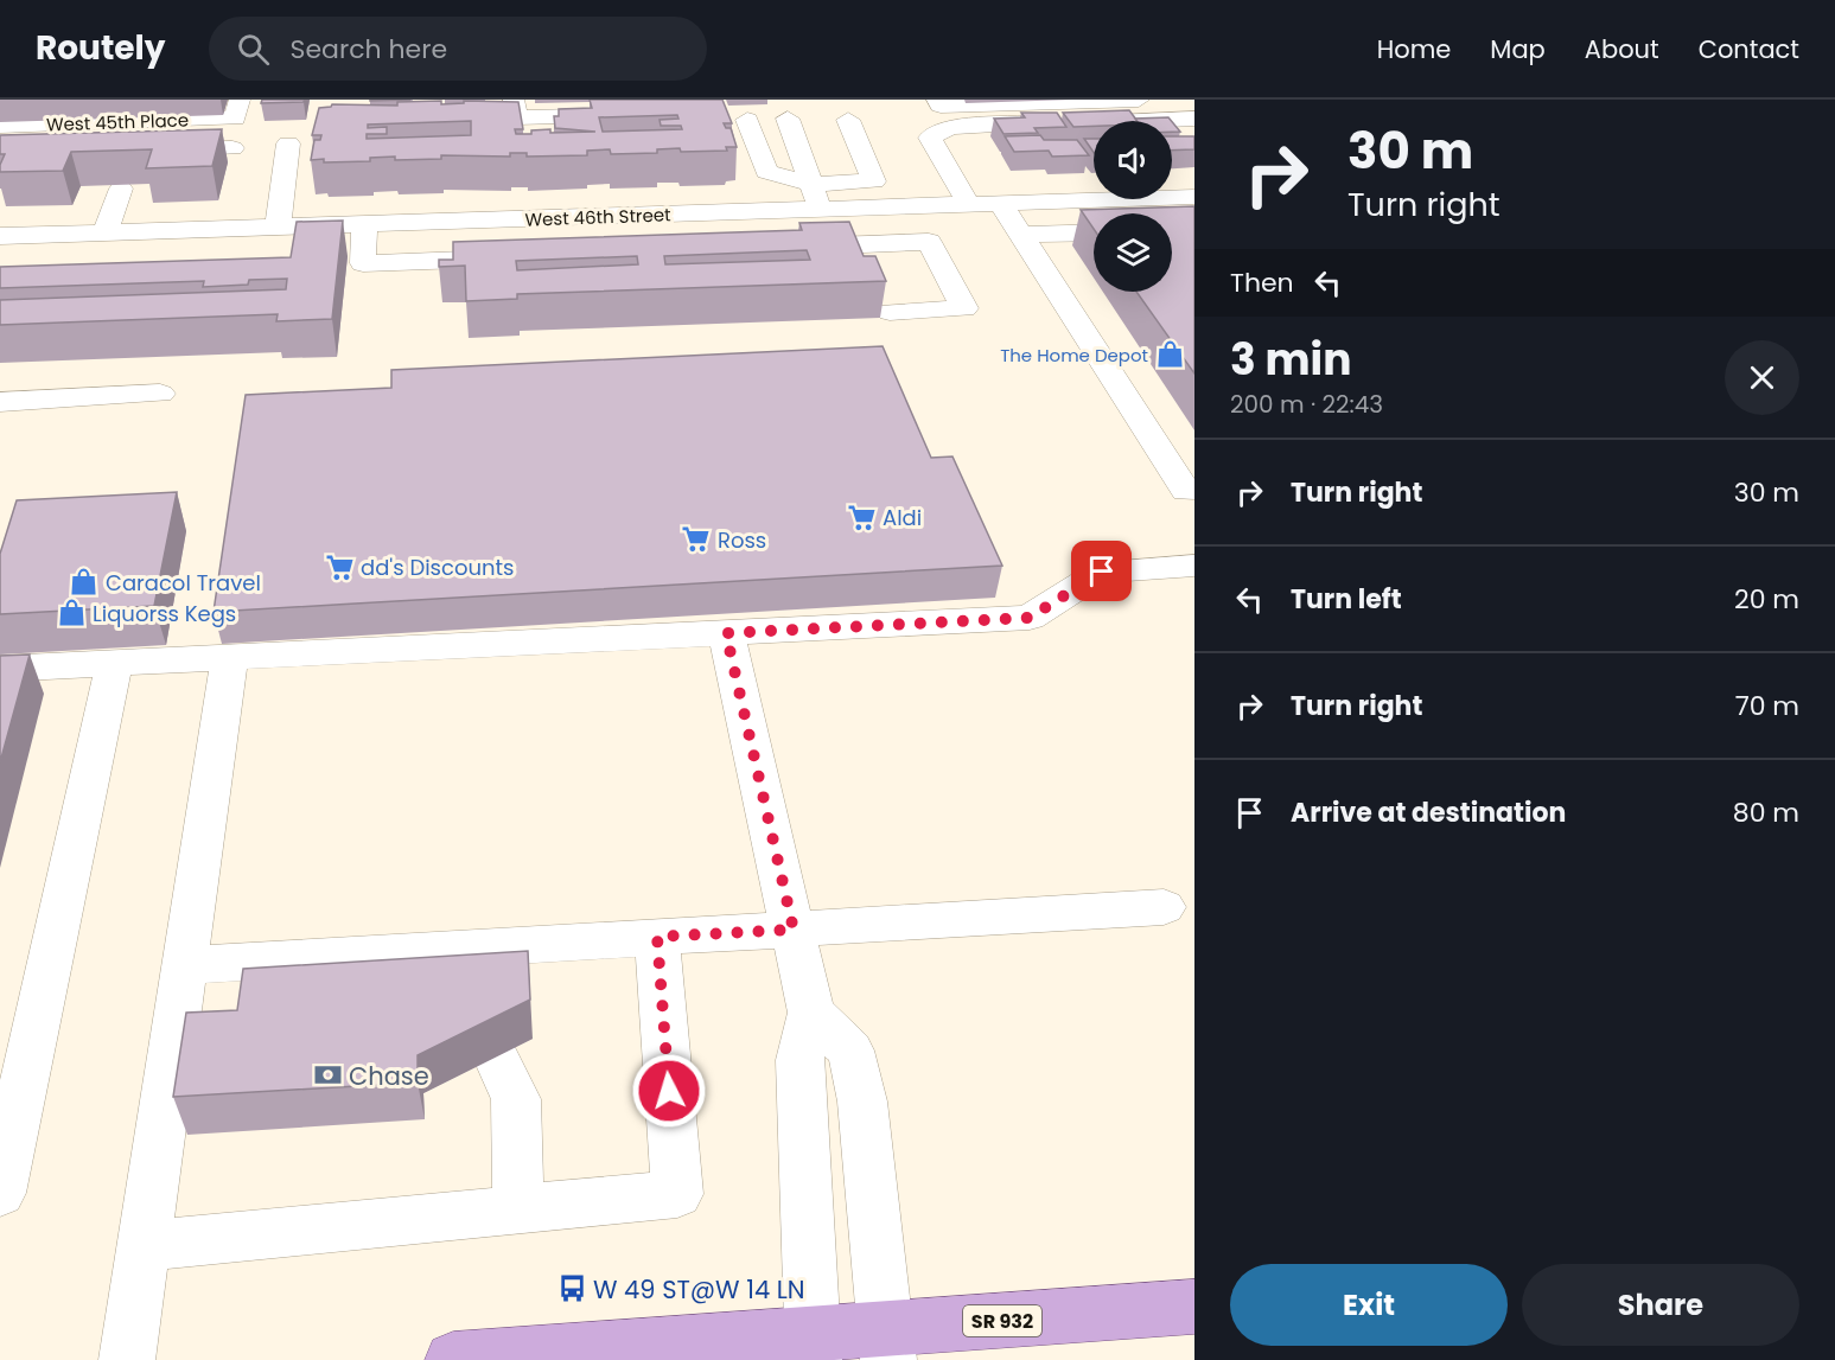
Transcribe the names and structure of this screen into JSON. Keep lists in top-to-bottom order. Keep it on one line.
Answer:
{"streets":{"main road":["SR 932"],"street":["West 45th Place","West 46th Street"]},"places":{"shop":["The Home Depot","Caracol Travel","Liquorss Kegs"],"supermarket":["Aldi","Ross","dd's Discounts"],"bank":["Chase"],"bus stop":["W 49 ST@W 14 LN"]},"page":{"header":"Routely","search":"Search here","nav":["Home","Map","About","Contact"],"turn":["30 m","Turn right"],"then":"Then","heading":["3 min","200 m · 22:43"],"list":[{"name":"Turn right","value":"30 m"},{"name":"Turn left","value":"20 m"},{"name":"Turn right","value":"70 m"},{"name":"Arrive at destination","value":"80 m"}],"buttons":["Exit","Share"]}}
